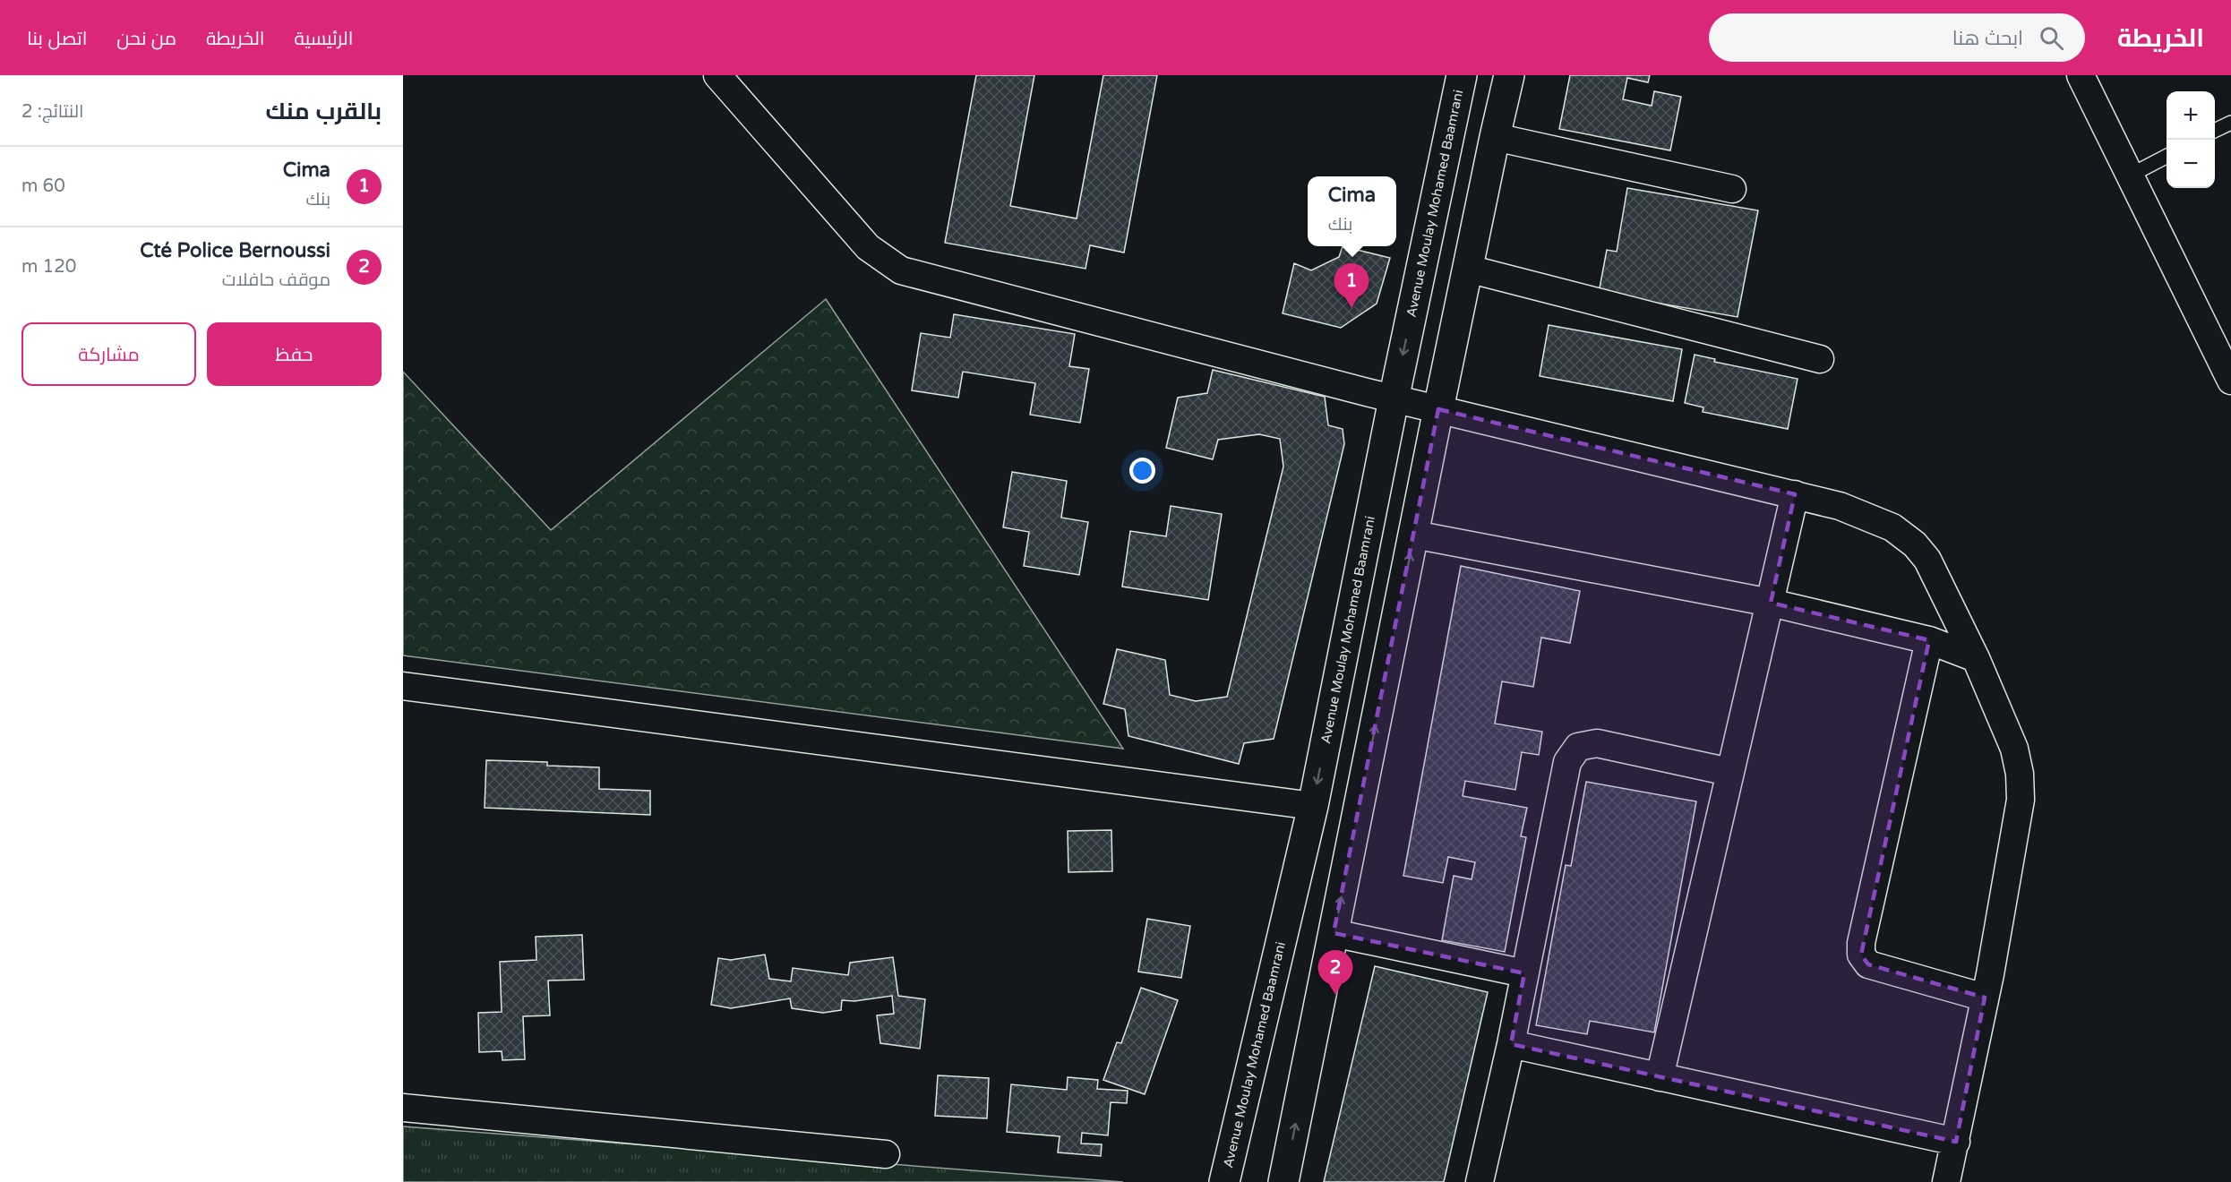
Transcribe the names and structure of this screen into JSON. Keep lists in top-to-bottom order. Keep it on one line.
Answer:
{"streets":{"street":["Avenue Moulay Mohamed Baamrani"]},"page":{"header":"الخريطة","search":"ابحث هنا","nav":["الرئيسية","الخريطة","من نحن","اتصل بنا"],"heading":["بالقرب منك","النتائج: 2"],"map_buttons":["+","−"],"list":[{"mark":"1","name":"Cima","note":"بنك","value":"60 m"},{"mark":"2","name":"Cté Police Bernoussi","note":"موقف حافلات","value":"120 m"}],"popup":["Cima","بنك"],"pins":["1","2"],"buttons":["حفظ","مشاركة"]}}
